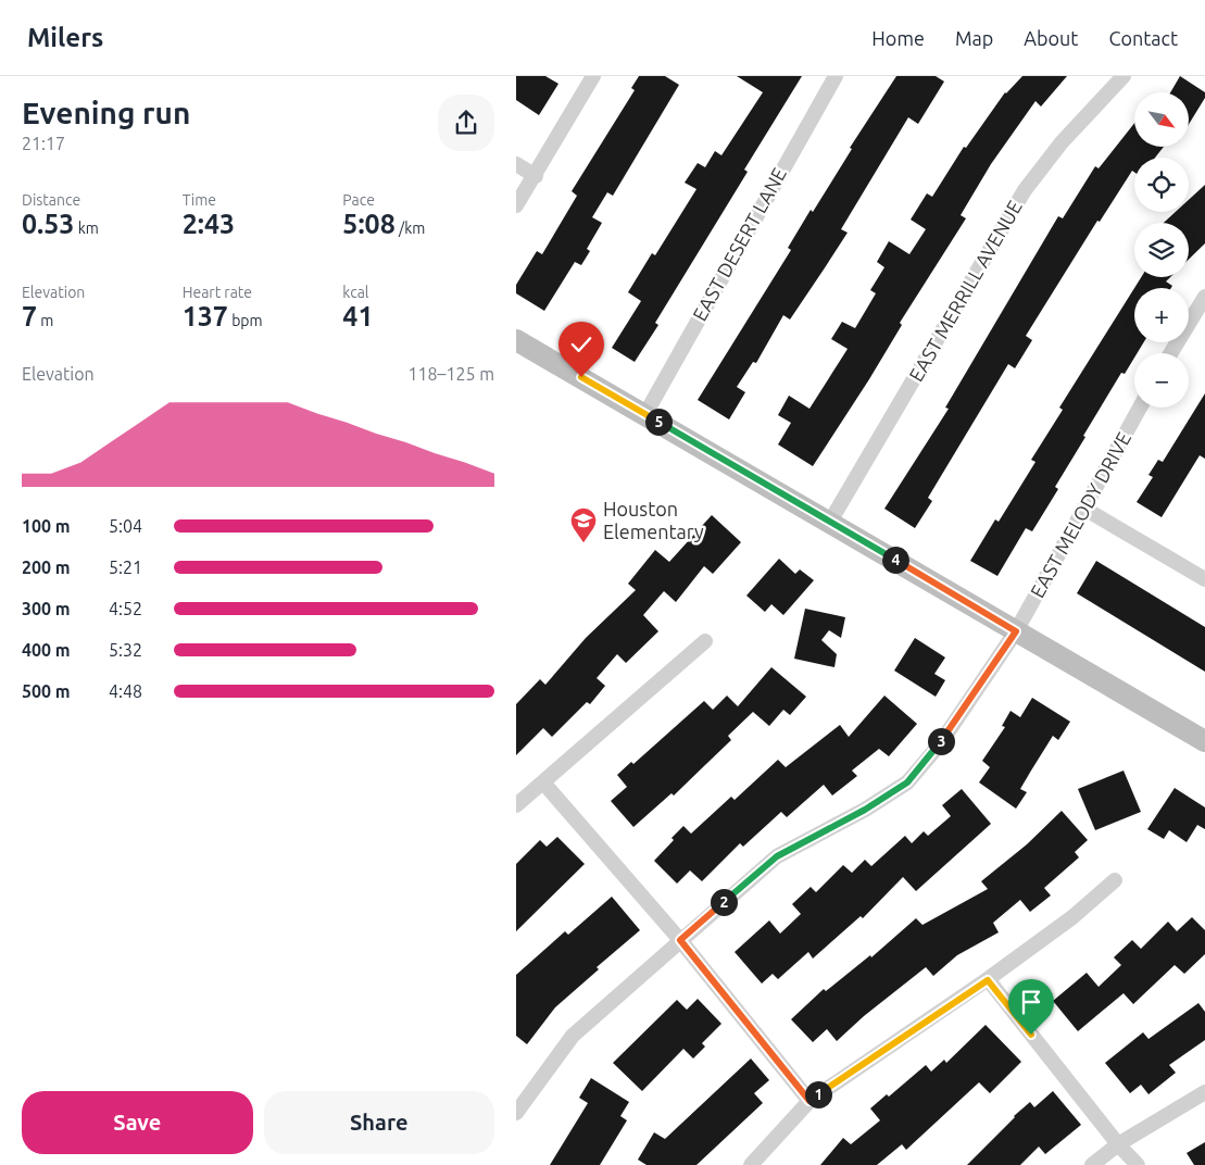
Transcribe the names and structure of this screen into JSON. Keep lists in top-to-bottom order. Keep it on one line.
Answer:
{"streets":{"street":["EAST DESERT LANE","EAST MERRILL AVENUE","EAST MELODY DRIVE"]},"places":{"school or university":["Houston Elementary"]},"north":"bottom right","page":{"header":"Milers","nav":["Home","Map","About","Contact"],"heading":["Evening run","21:17"],"map_buttons":["+","−"],"stats":[["Distance","0.53 km"],["Time","2:43"],["Pace","5:08 /km"],["Elevation","7 m"],["Heart rate","137 bpm"],["kcal","41"]],"chart":["Elevation","118–125 m"],"pins":["5","4","3","2","1"],"list":[{"name":"100 m","note":"5:04"},{"name":"200 m","note":"5:21"},{"name":"300 m","note":"4:52"},{"name":"400 m","note":"5:32"},{"name":"500 m","note":"4:48"}],"buttons":["Save","Share"]}}
